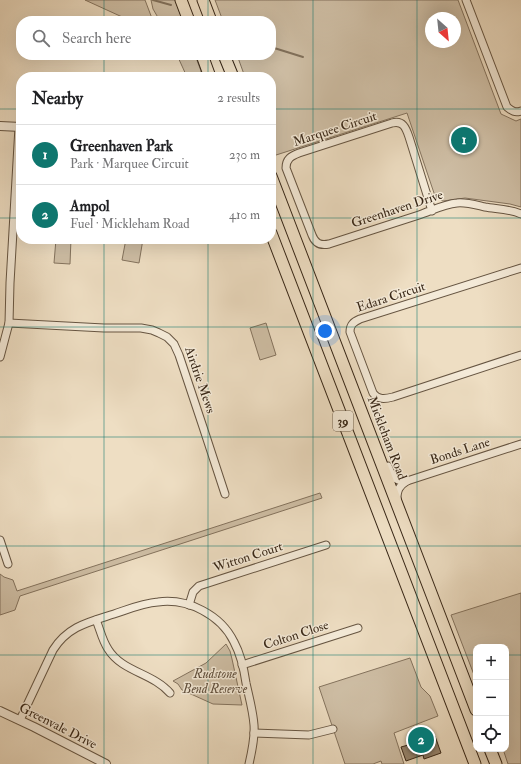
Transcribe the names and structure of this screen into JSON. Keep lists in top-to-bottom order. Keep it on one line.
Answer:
{"streets":{"main road":["39","Mickleham Road"],"street":["Marquee Circuit","Greenhaven Drive","Edara Circuit","Airdrie Mews","Bonds Lane","Witton Court","Colton Close","Greenvale Drive"]},"crossings":[["Marquee Circuit","Greenhaven Drive"]],"parks":["Rudstone Bend Reserve"],"north":"bottom right","page":{"search":"Search here","heading":["Nearby","2 results"],"list":[{"mark":"1","name":"Greenhaven Park","note":"Park · Marquee Circuit","value":"230 m"},{"mark":"2","name":"Ampol","note":"Fuel · Mickleham Road","value":"410 m"}],"pins":["1","2"],"map_buttons":["+","−"]}}
